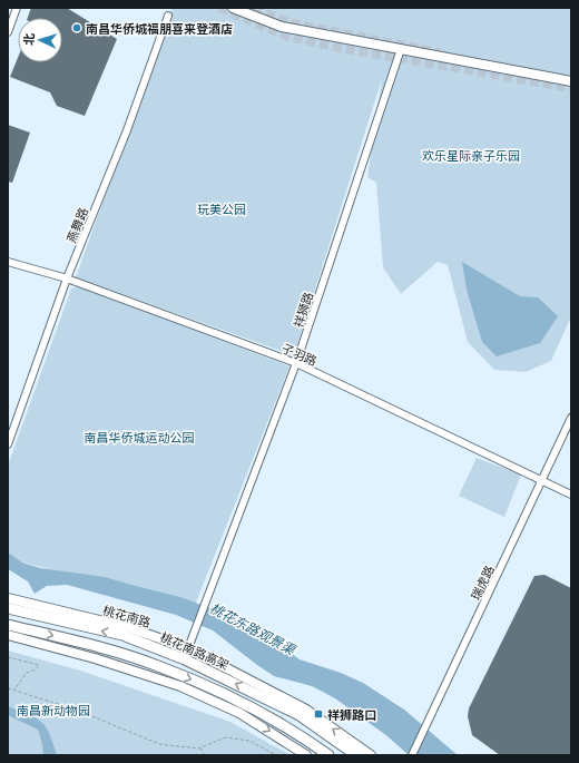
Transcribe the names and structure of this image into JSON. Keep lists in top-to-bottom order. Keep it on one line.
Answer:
{"streets":{"highway":["桃花南路高架"],"main road":["桃花南路"],"street":["燕舞路","祥狮路","子羽路","瑞虎路"]},"crossings":[["燕舞路","子羽路"],["祥狮路","子羽路"],["祥狮路","桃花南路"],["子羽路","瑞虎路"]],"water":["桃花东路观景渠"],"parks":["欢乐星际亲子乐园","玩美公园","南昌华侨城运动公园","南昌新动物园"],"places":{"other":["南昌华侨城福朋喜来登酒店"],"transit":["祥狮路口"]},"north":"left"}
